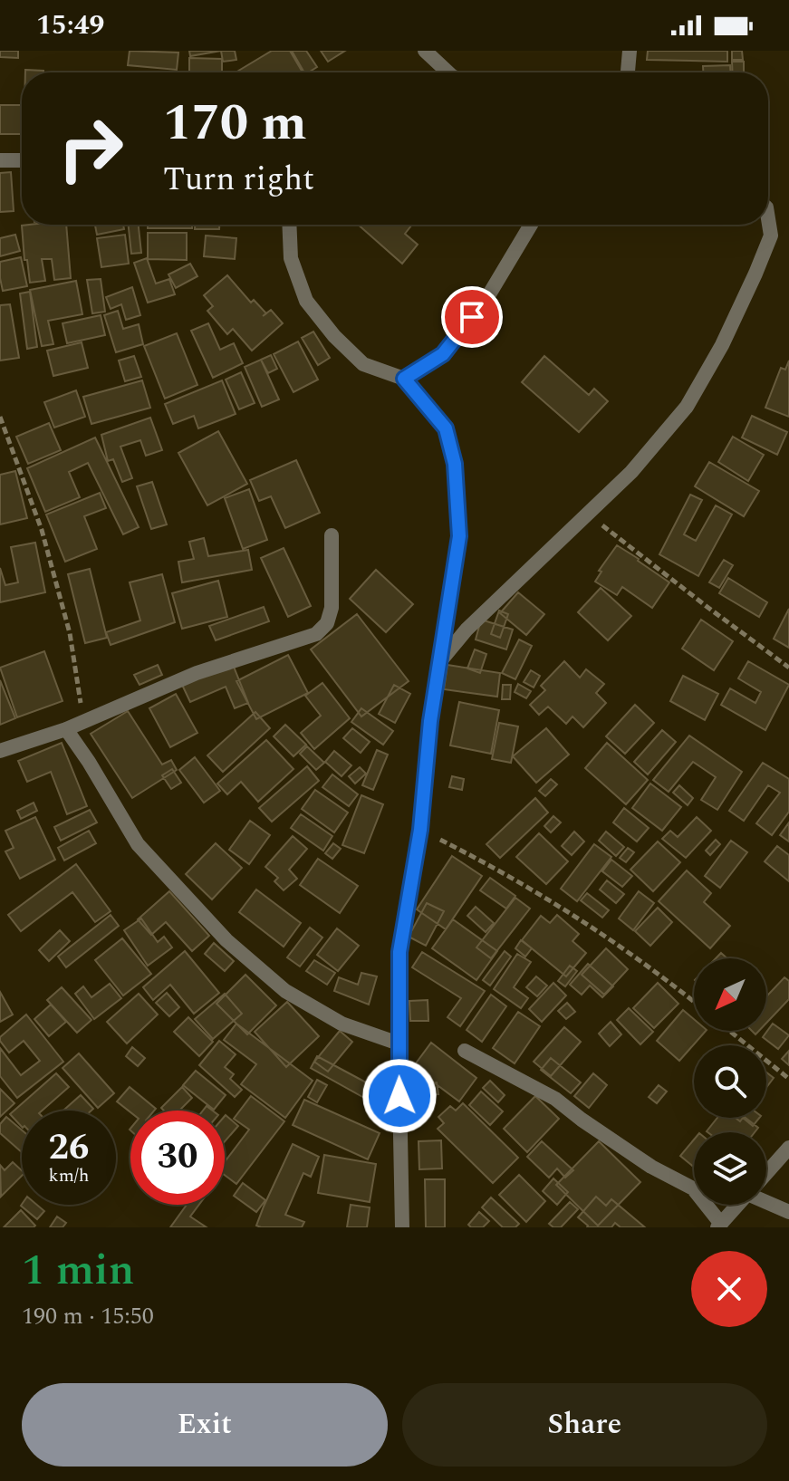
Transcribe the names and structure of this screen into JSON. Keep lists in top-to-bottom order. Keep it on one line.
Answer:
{"north":"bottom left","page":{"status":"15:49","turn":["170 m","Turn right"],"speed":"26 km/h","limit":"30","heading":["1 min","190 m · 15:50"],"buttons":["Exit","Share"]}}
